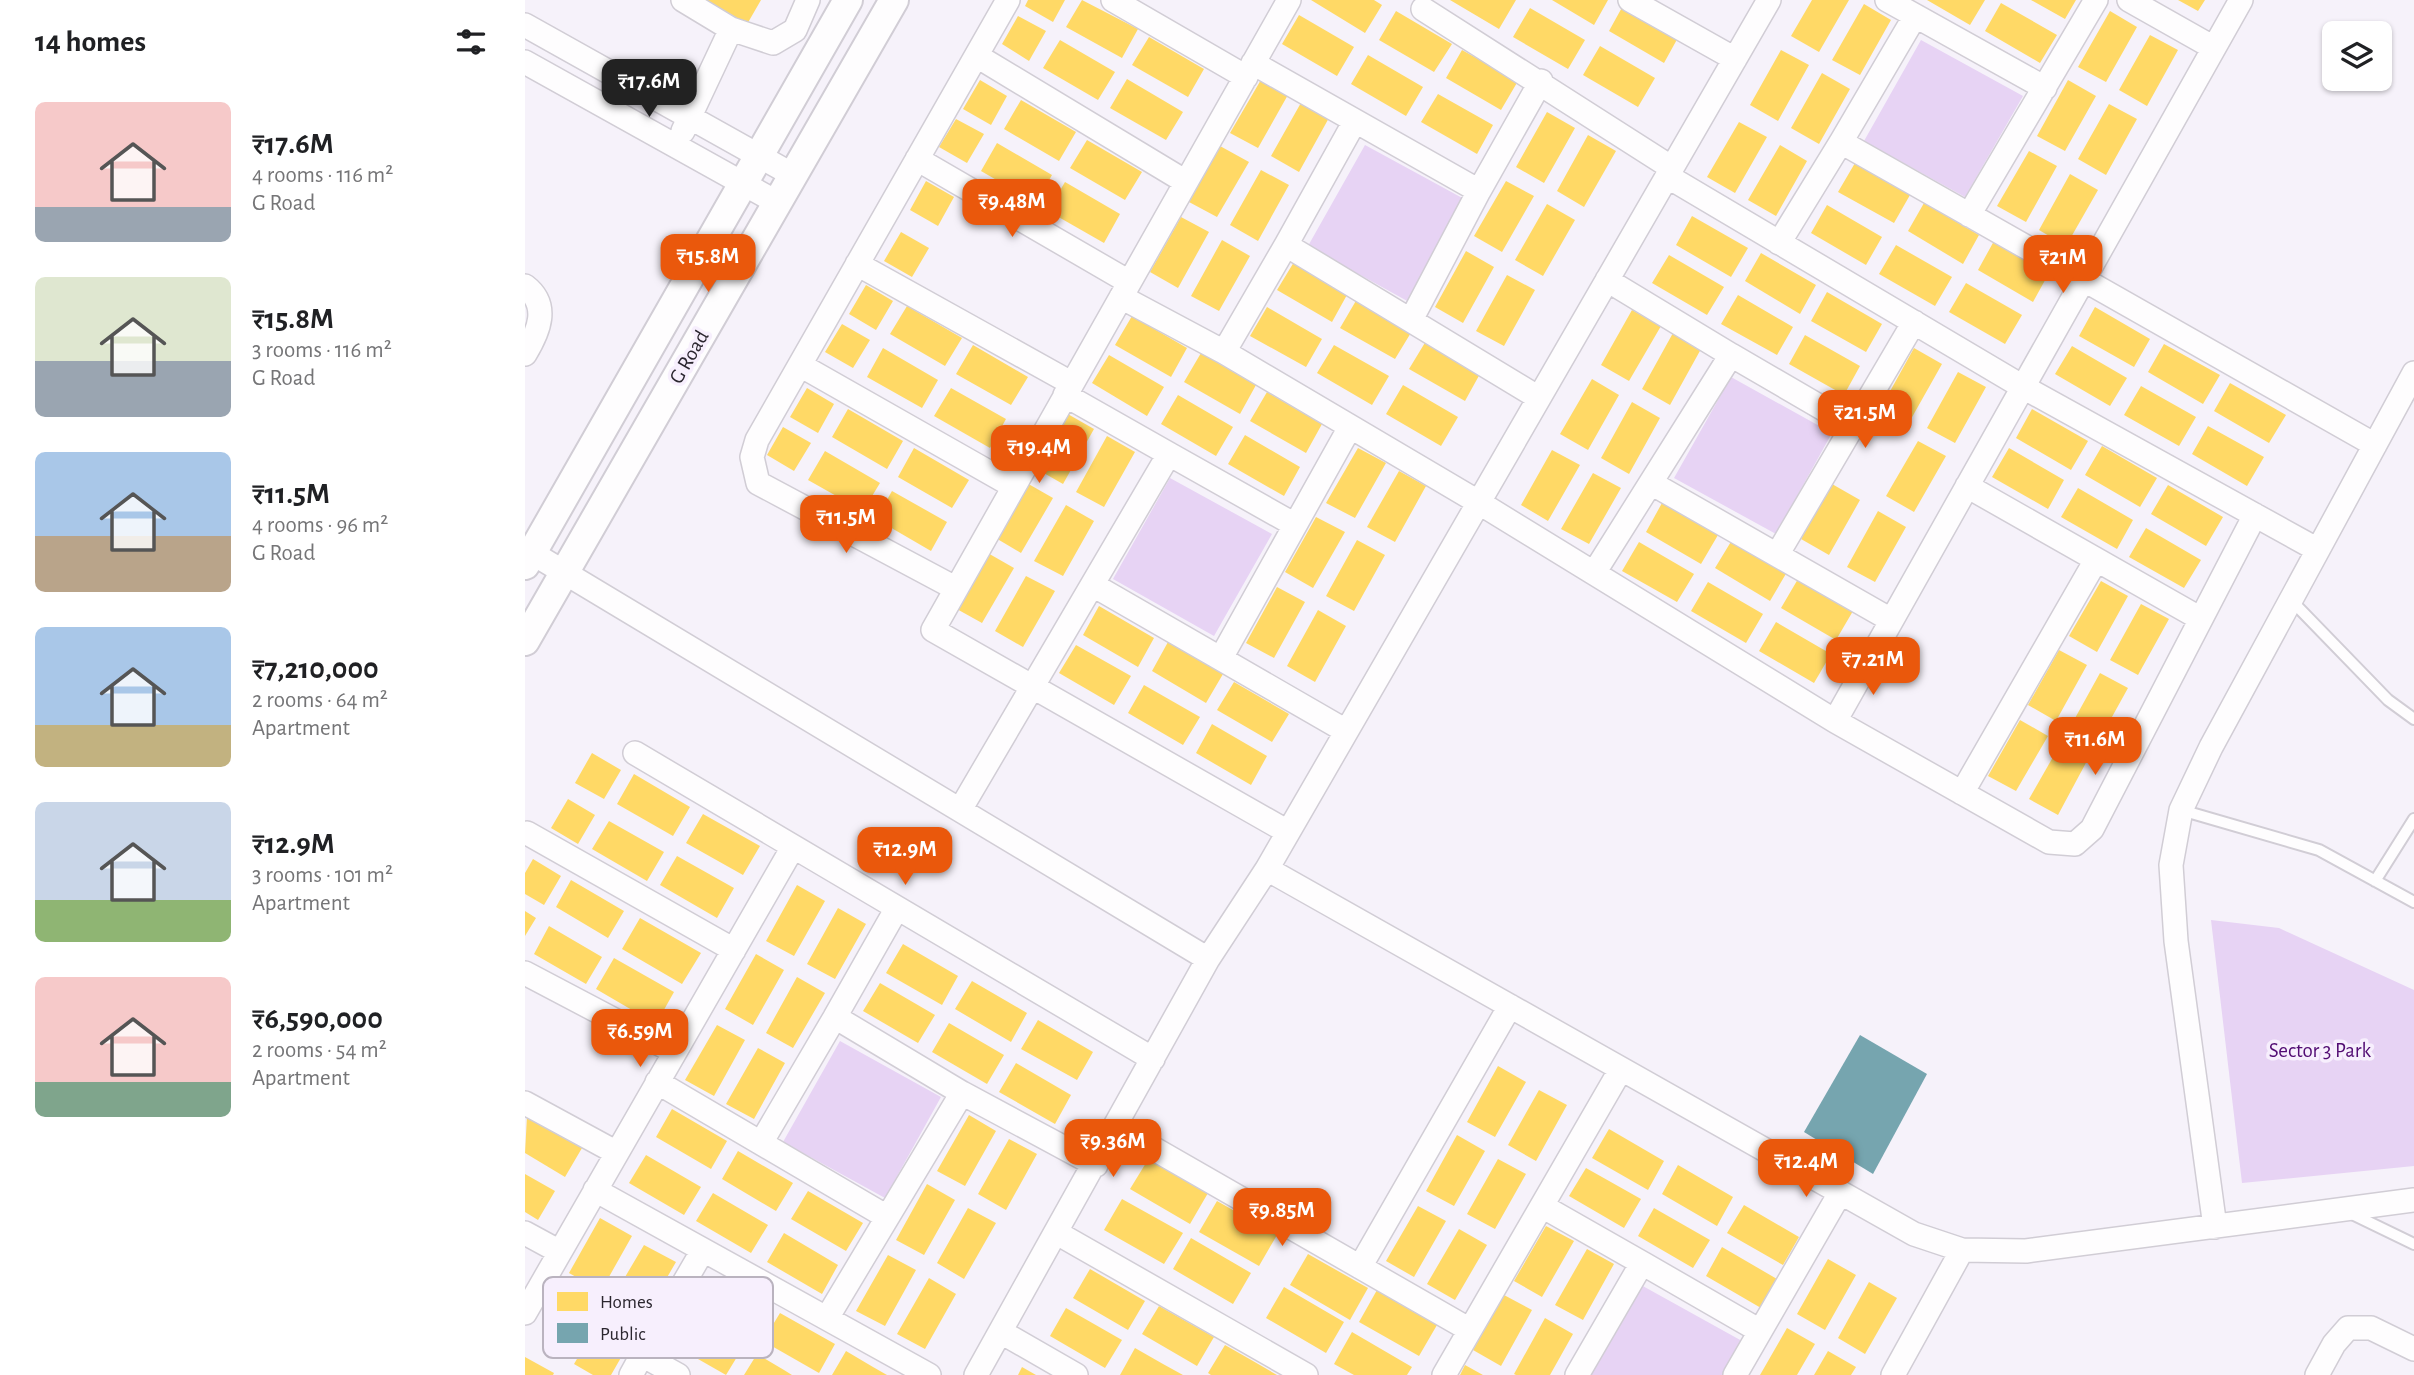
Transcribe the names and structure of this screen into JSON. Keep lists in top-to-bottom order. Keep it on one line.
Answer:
{"streets":{"street":["G Road"]},"parks":["Sector 3 Park"],"legend":["Homes","Public"],"page":{"heading":"14 homes","price":["₹17.6M","₹9.48M","₹15.8M","₹21M","₹21.5M","₹19.4M","₹11.5M","₹7.21M","₹11.6M","₹12.9M","₹6.59M","₹9.36M","₹12.4M","₹9.85M"],"list":[{"name":"₹17.6M","note":"4 rooms · 116 m² · G Road"},{"name":"₹15.8M","note":"3 rooms · 116 m² · G Road"},{"name":"₹11.5M","note":"4 rooms · 96 m² · G Road"},{"name":"₹7,210,000","note":"2 rooms · 64 m² · Apartment"},{"name":"₹12.9M","note":"3 rooms · 101 m² · Apartment"},{"name":"₹6,590,000","note":"2 rooms · 54 m² · Apartment"}]}}
